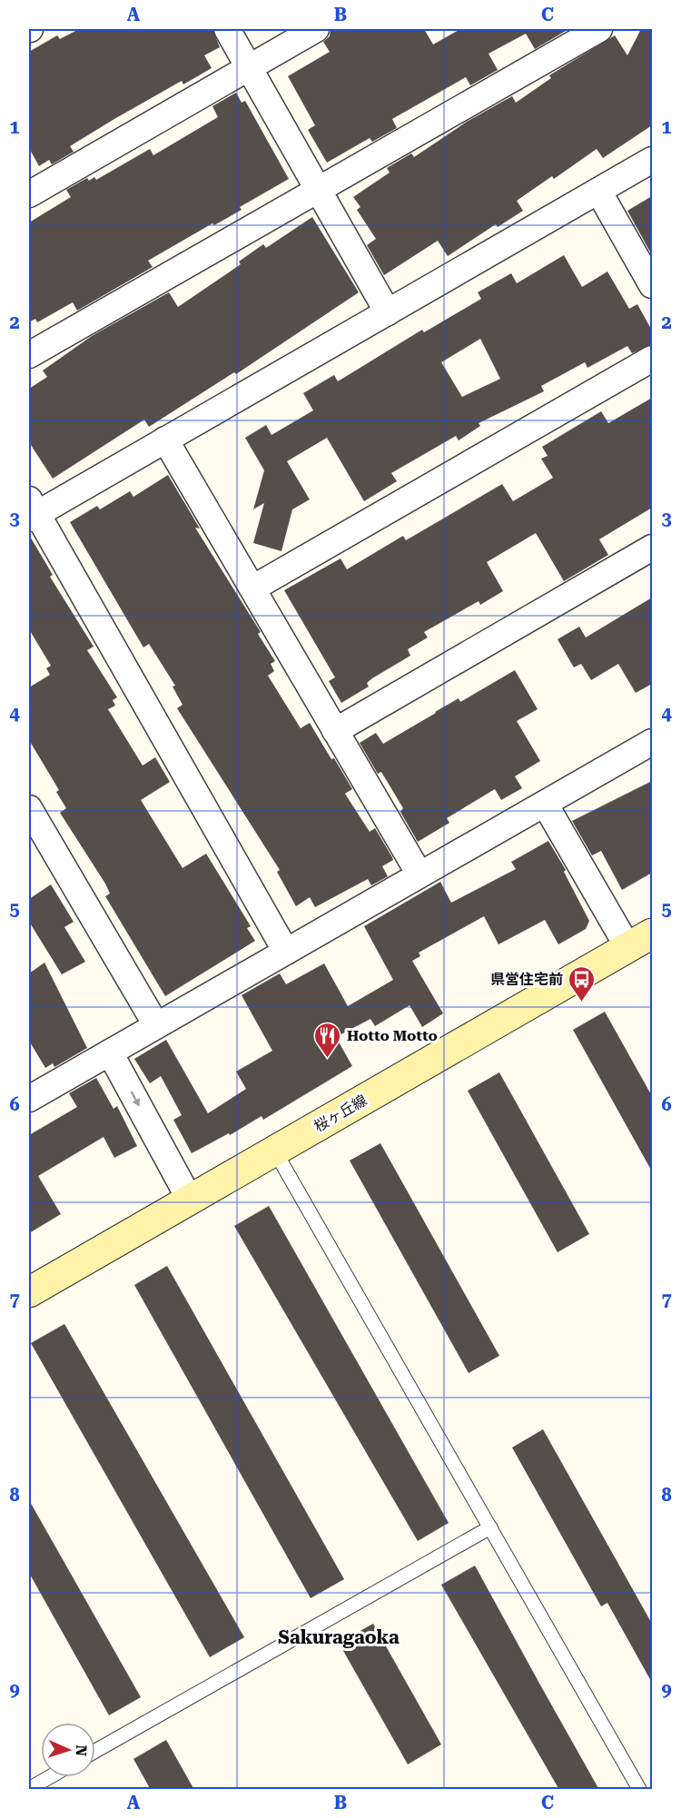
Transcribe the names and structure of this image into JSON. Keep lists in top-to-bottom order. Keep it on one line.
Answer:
{"streets":{"street":["桜ヶ丘線"]},"districts":["Sakuragaoka"],"places":{"bus stop":["県営住宅前"],"restaurant":["Hotto Motto"]},"north":"right","grid":{"columns":["A","B","C"],"rows":["1","2","3","4","5","6","7","8","9"]}}
